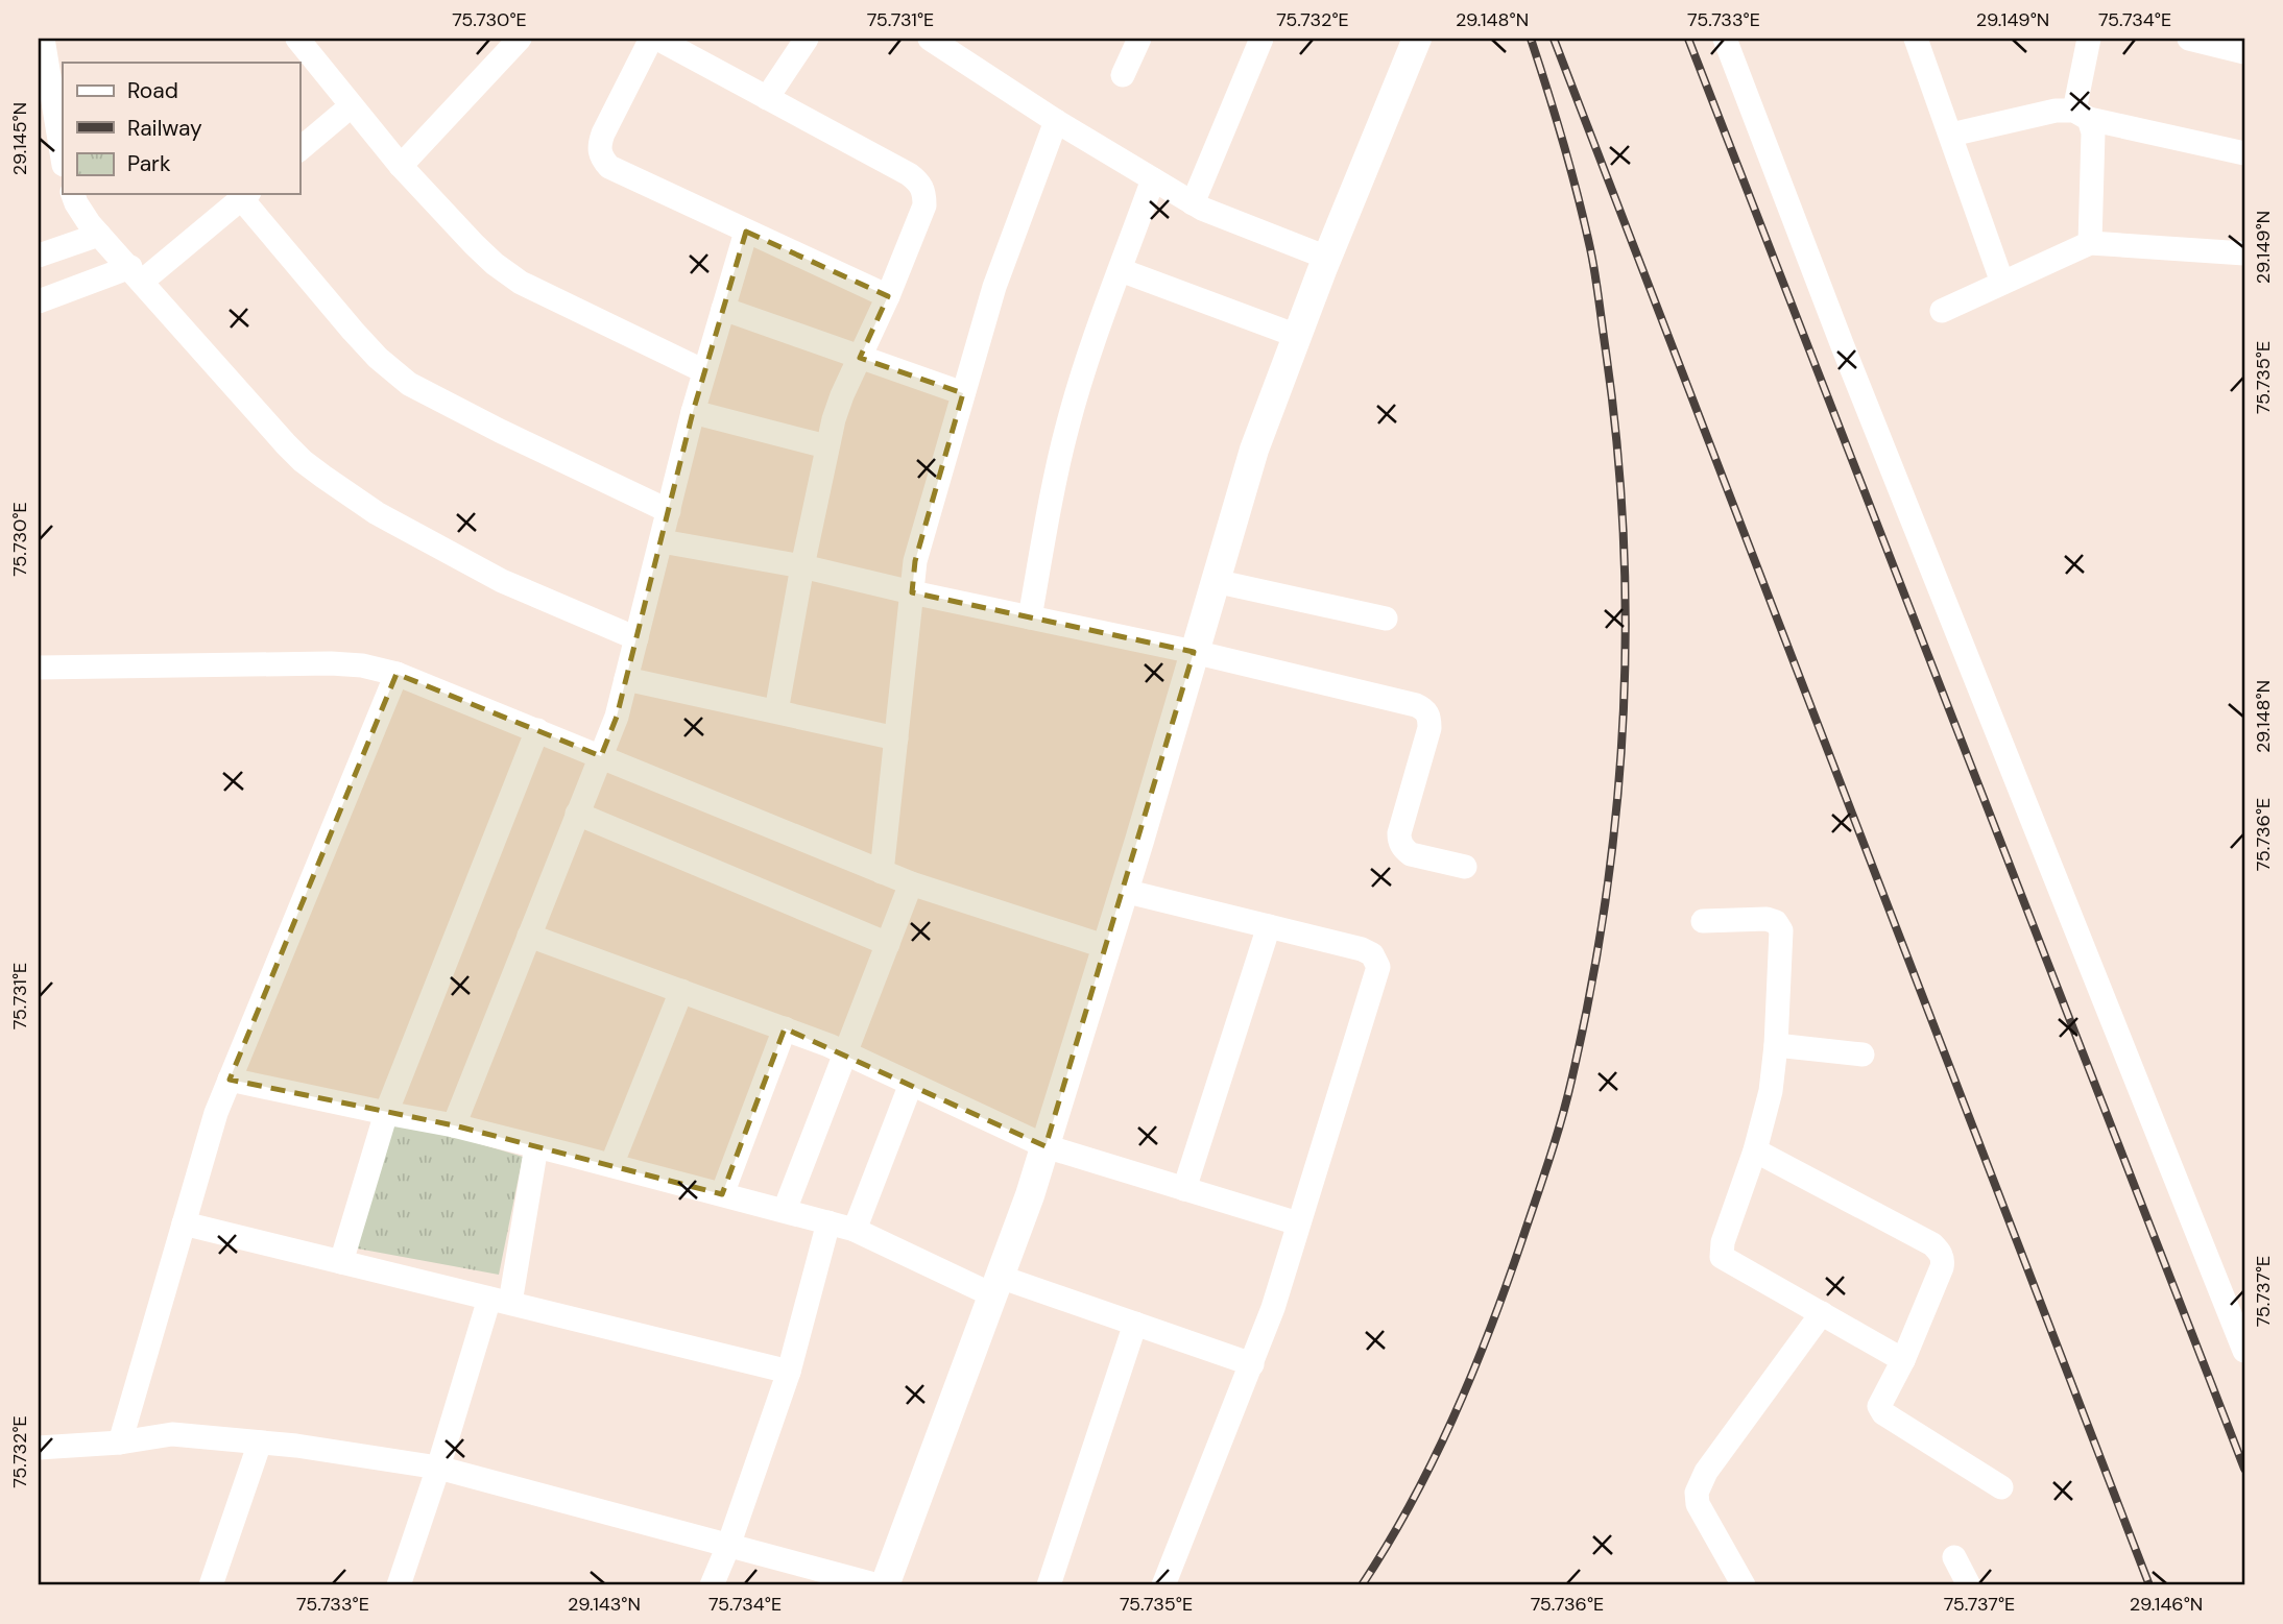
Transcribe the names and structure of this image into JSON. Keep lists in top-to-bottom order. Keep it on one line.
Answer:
{"legend":["Road","Railway","Park"],"coordinates":["75.730°E","75.731°E","75.732°E","29.148°N","75.733°E","29.149°N","75.734°E","29.145°N","75.735°E","75.736°E","75.737°E","29.143°N","29.146°N"]}
